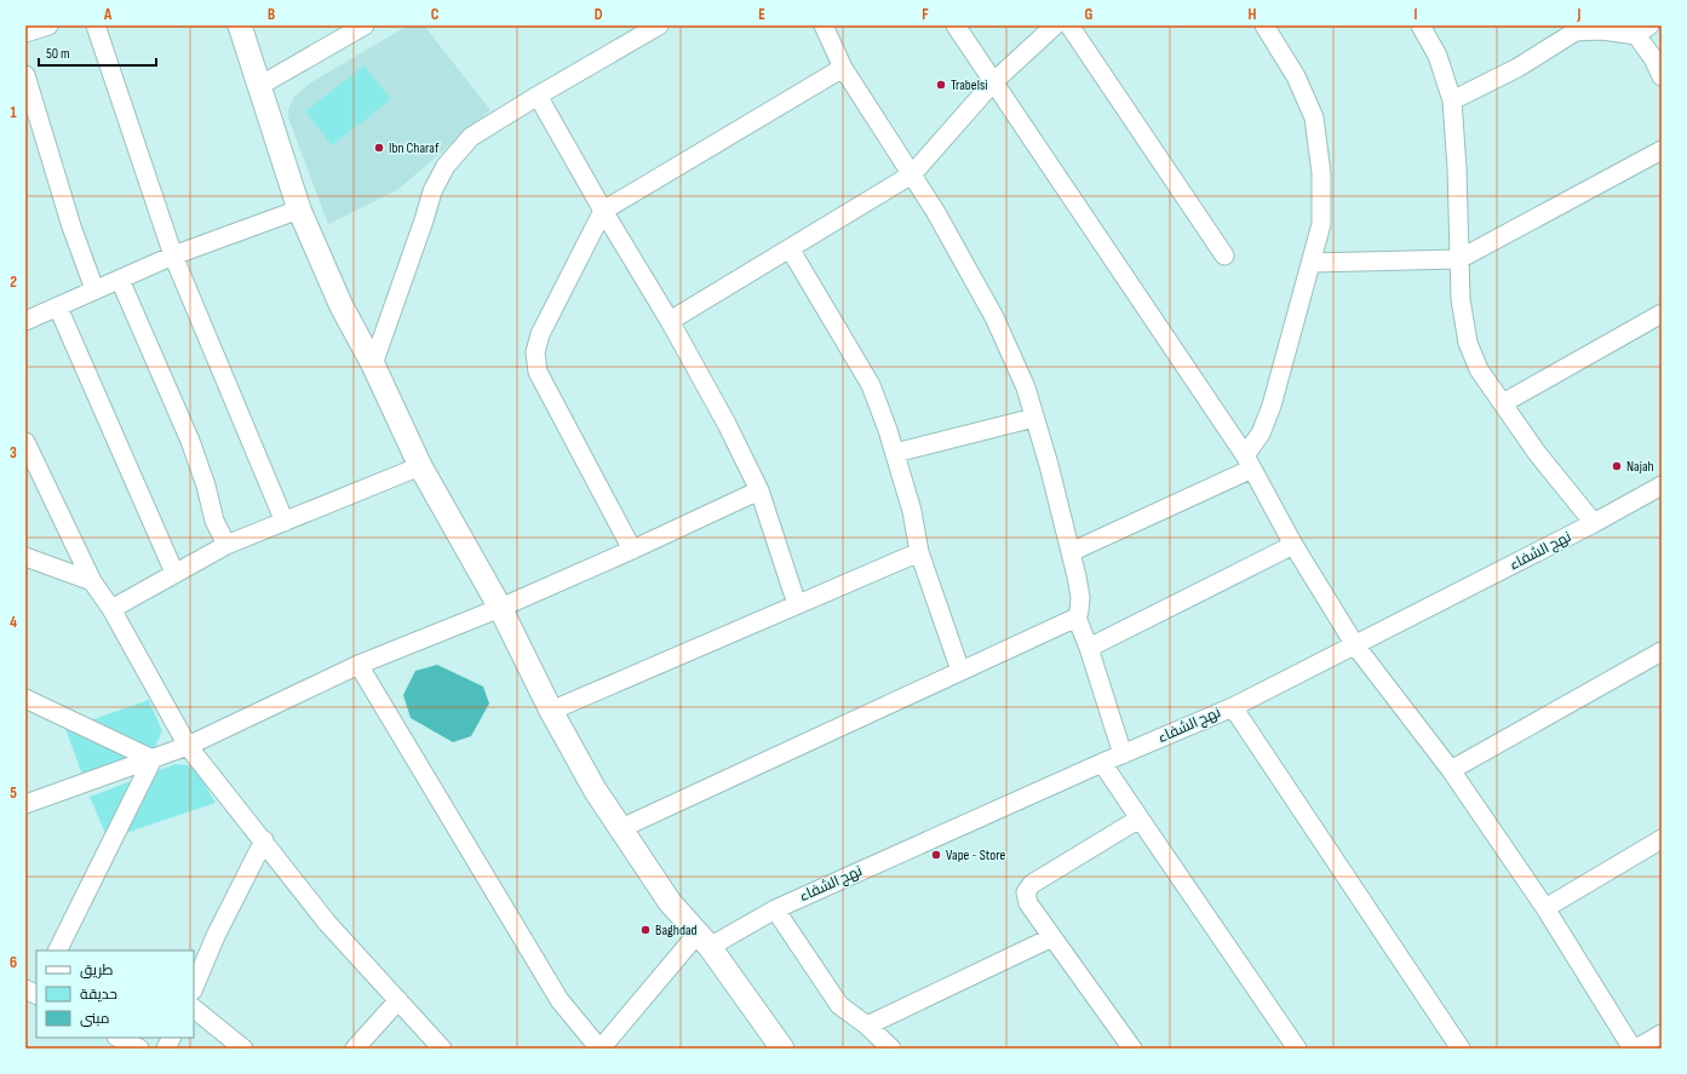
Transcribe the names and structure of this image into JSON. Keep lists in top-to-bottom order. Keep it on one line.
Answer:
{"streets":{"street":["نهج الشفاء"]},"places":["Trabelsi","Ibn Charaf","Najah","Vape - Store","Baghdad"],"legend":["طريق","حديقة","مبنى"],"scale_bar":"50 m","grid":{"columns":["A","B","C","D","E","F","G","H","I","J"],"rows":["1","2","3","4","5","6"]}}
